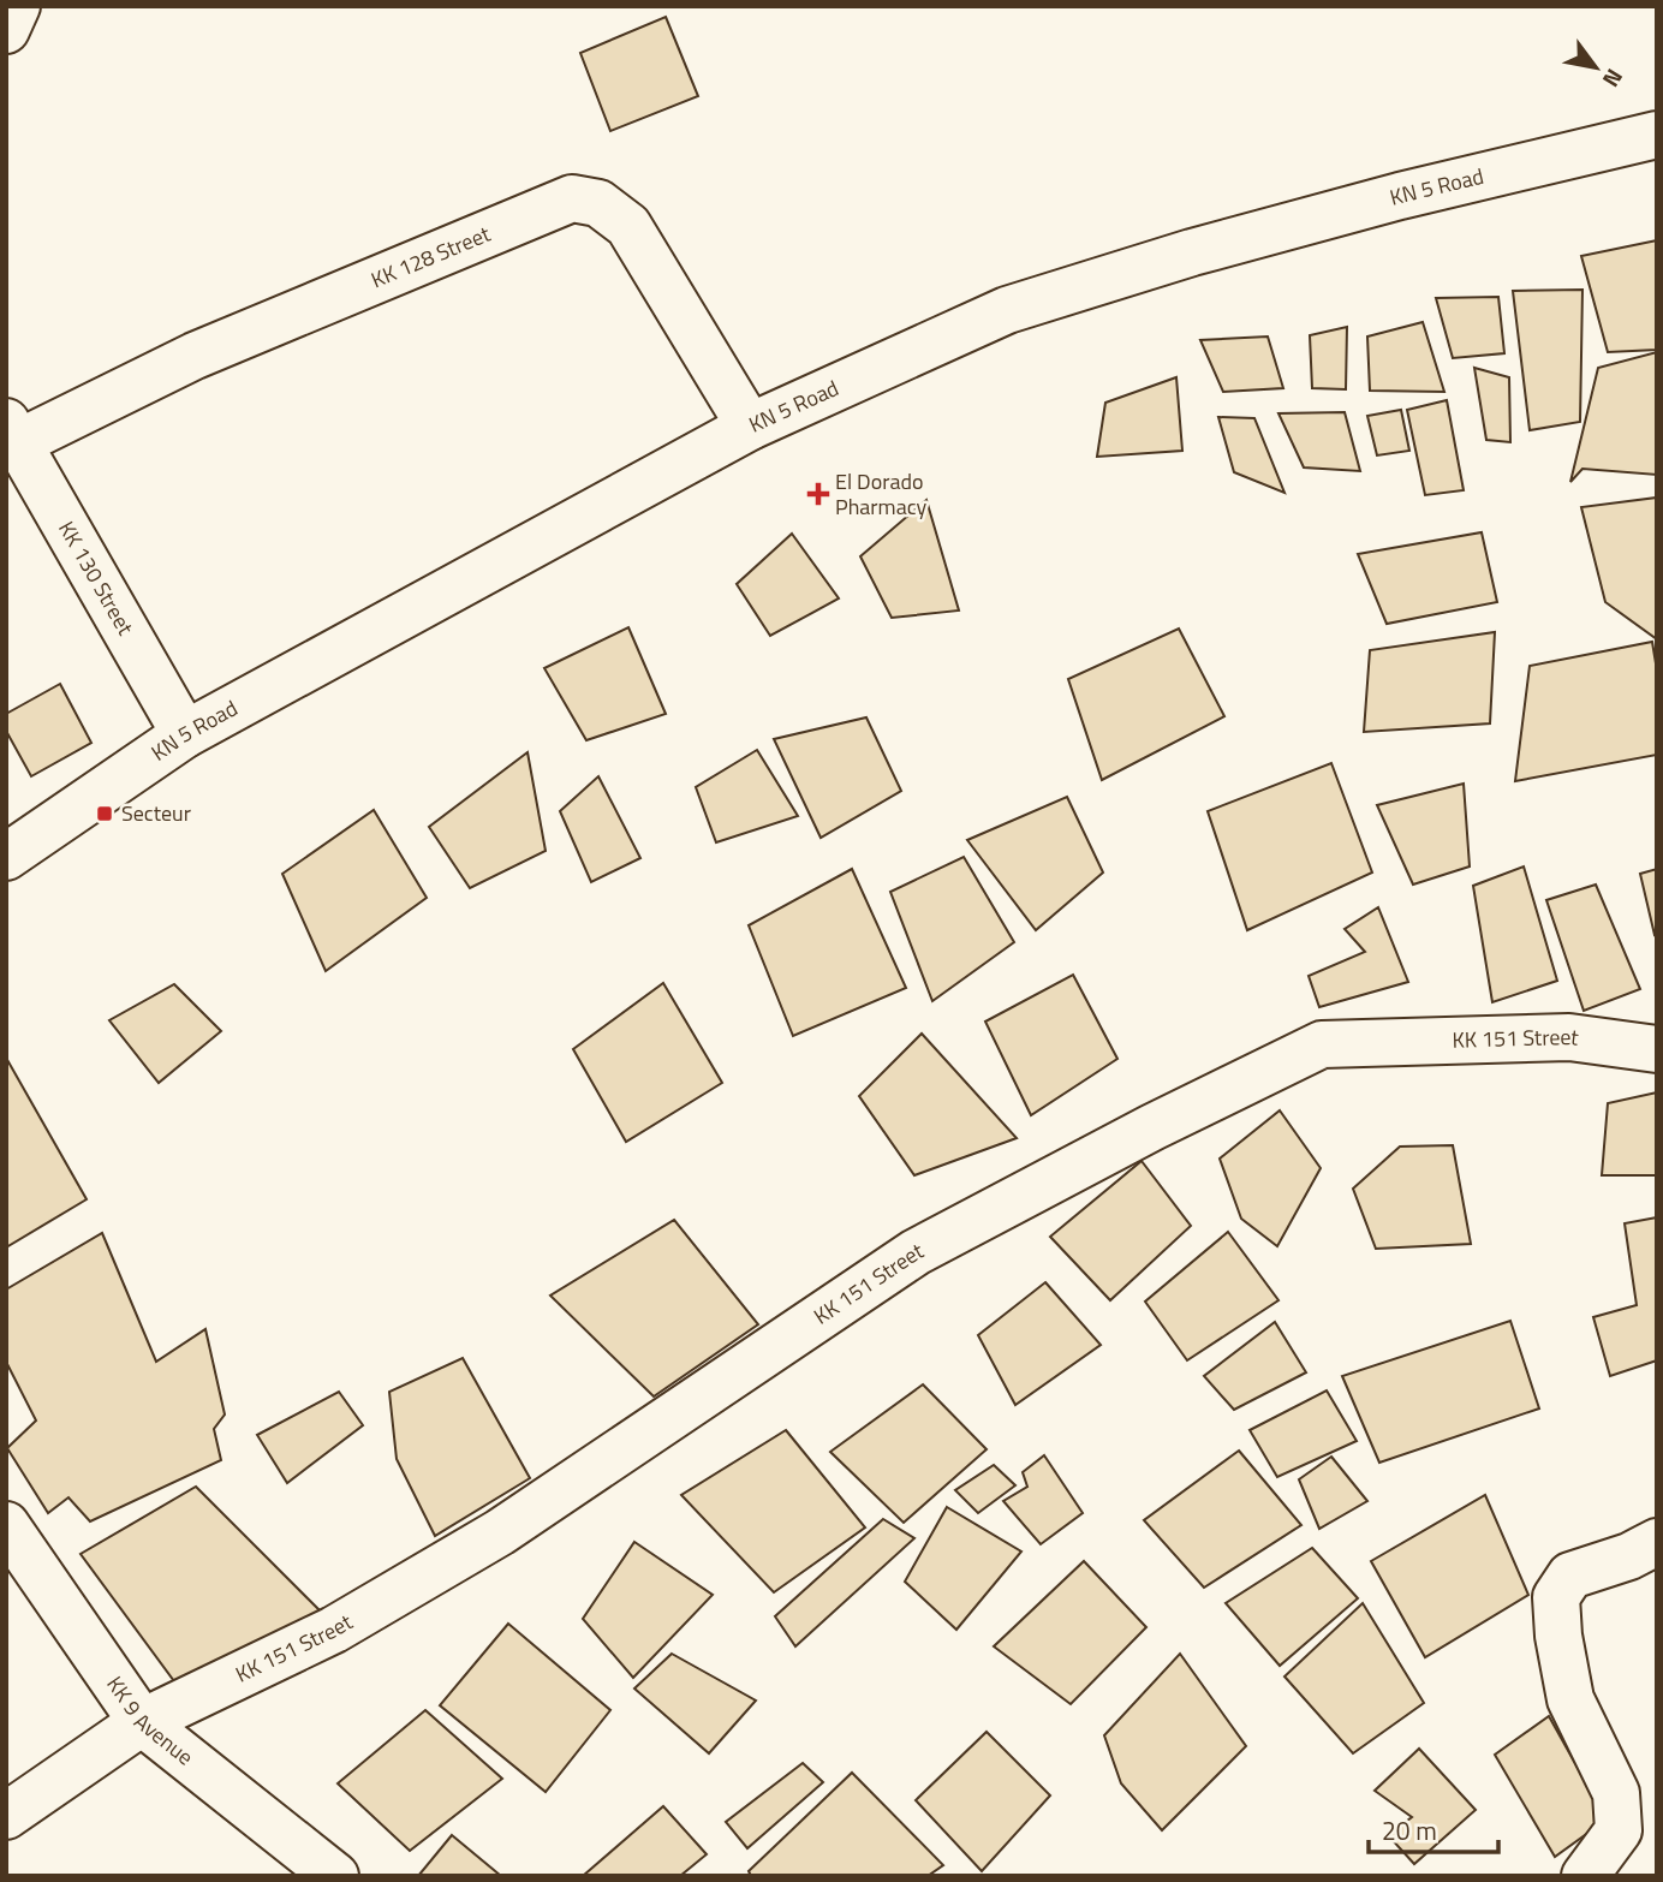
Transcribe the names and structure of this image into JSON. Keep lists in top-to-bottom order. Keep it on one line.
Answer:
{"streets":{"street":["KN 5 Road","KK 128 Street","KK 130 Street","KK 151 Street","KK 9 Avenue"]},"crossings":[["KN 5 Road","KK 128 Street"],["KN 5 Road","KK 130 Street"],["KK 128 Street","KK 130 Street"],["KK 151 Street","KK 9 Avenue"]],"places":{"health":["El Dorado Pharmacy"],"transit":["Secteur"]},"scale_bar":"20 m","north":"bottom right"}
